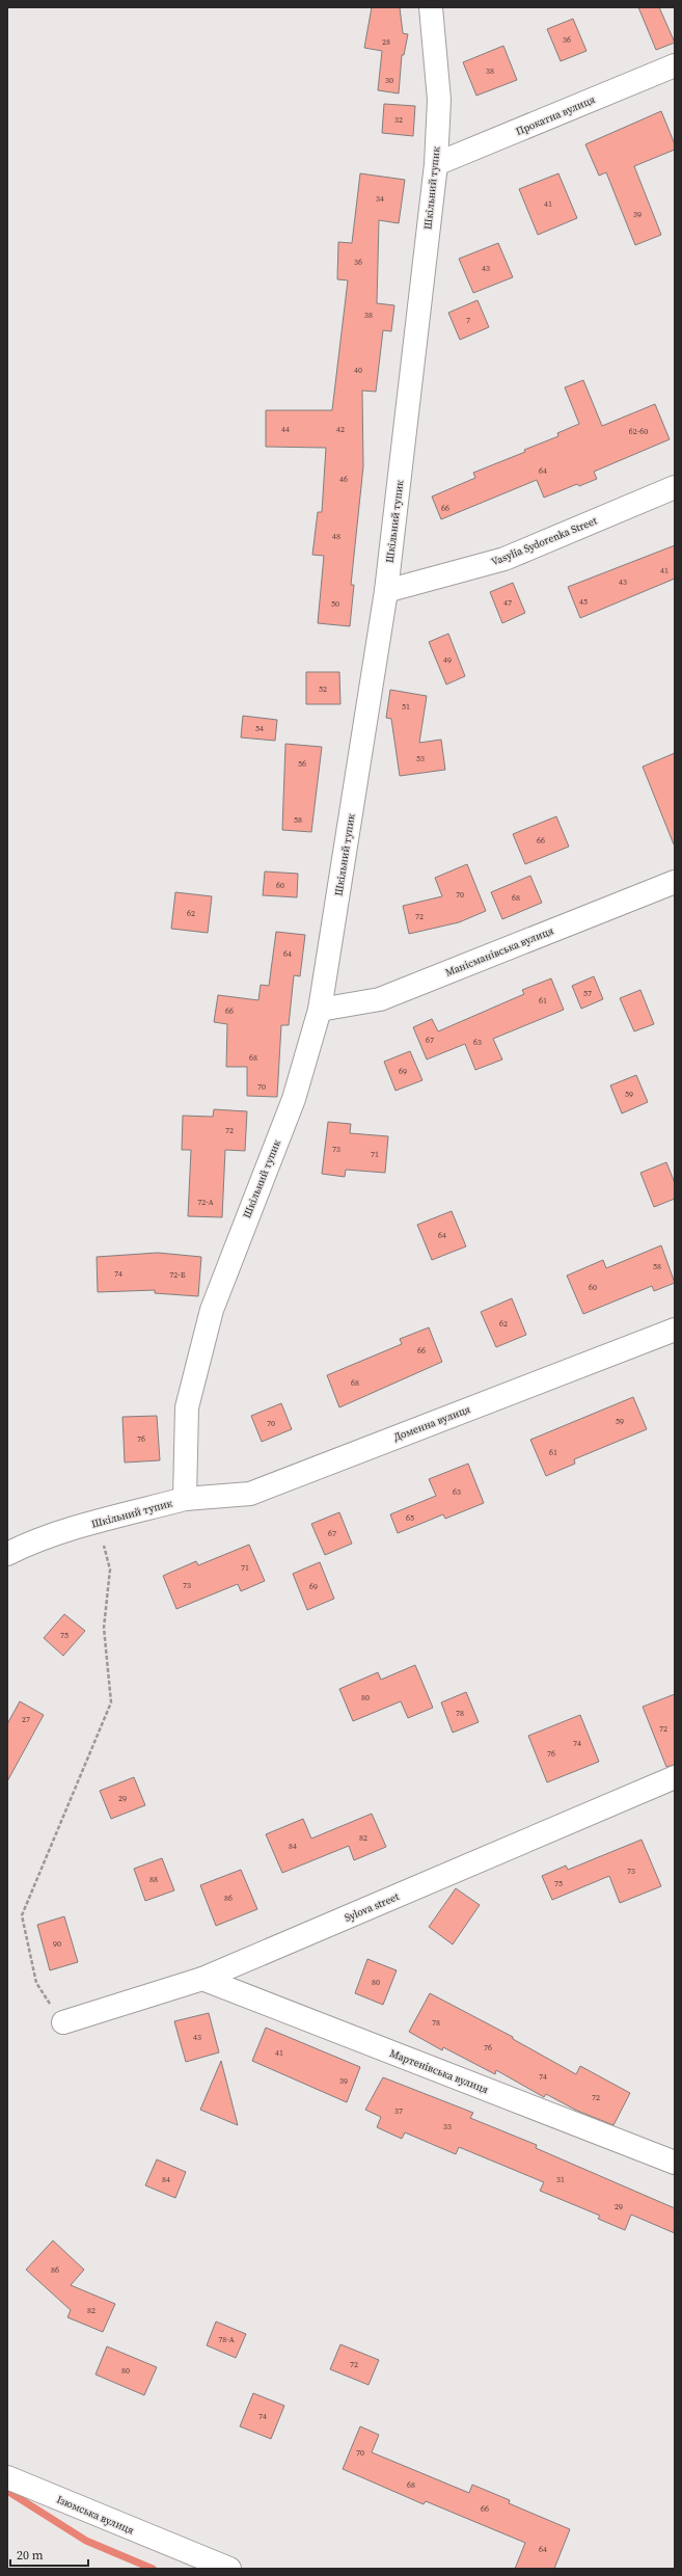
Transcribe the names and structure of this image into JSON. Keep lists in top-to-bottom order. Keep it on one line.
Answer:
{"streets":{"street":["Прокатна вулиця","Шкільний тупик","Vasylia Sydorenka Street","Манісманівська вулиця","Доменна вулиця","Sylova street","Мартенівська вулиця","Ізюмська вулиця"]},"crossings":[["Прокатна вулиця","Шкільний тупик"],["Шкільний тупик","Vasylia Sydorenka Street"],["Шкільний тупик","Манісманівська вулиця"],["Шкільний тупик","Доменна вулиця"],["Sylova street","Мартенівська вулиця"]],"house_numbers":["36","28","38","30","32","34","41","39","36","43","38","7","40","44","42","62-60","64","46","66","48","41","43","45","47","50","49","52","51","54","53","56","58","66","60","70","68","62","72","64","57","61","66","67","63","68","69","70","59","72","73","71","72-А","64","58","74","72-Б","60","62","66","68","59","70","76","61","63","65","67","71","73","69","75","80","78","27","72","74","76","29","82","84","73","88","75","86","90","80","78","43","76","41","74","39","72","37","33","84","31","29","86","82","78-А","72","80","74","70","68","66","64"],"scale_bar":"20 m"}
